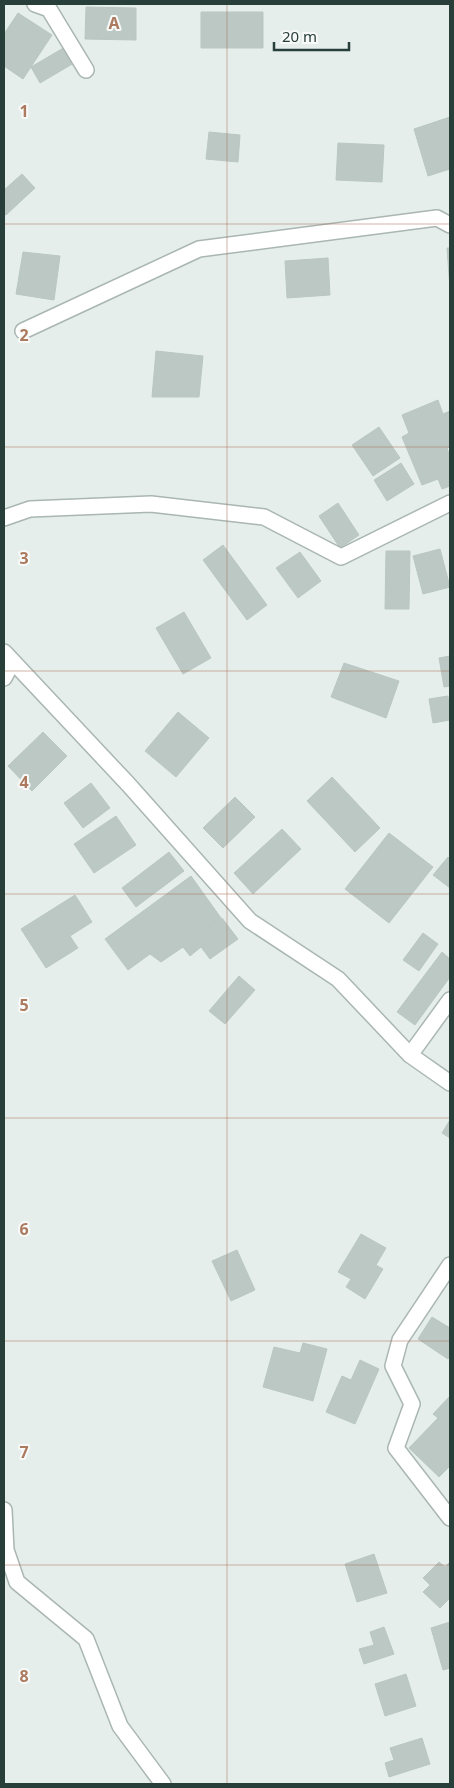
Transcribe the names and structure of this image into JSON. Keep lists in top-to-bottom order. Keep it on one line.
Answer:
{"scale_bar":"20 m","grid":{"columns":["A"],"rows":["1","2","3","4","5","6","7","8"]}}
